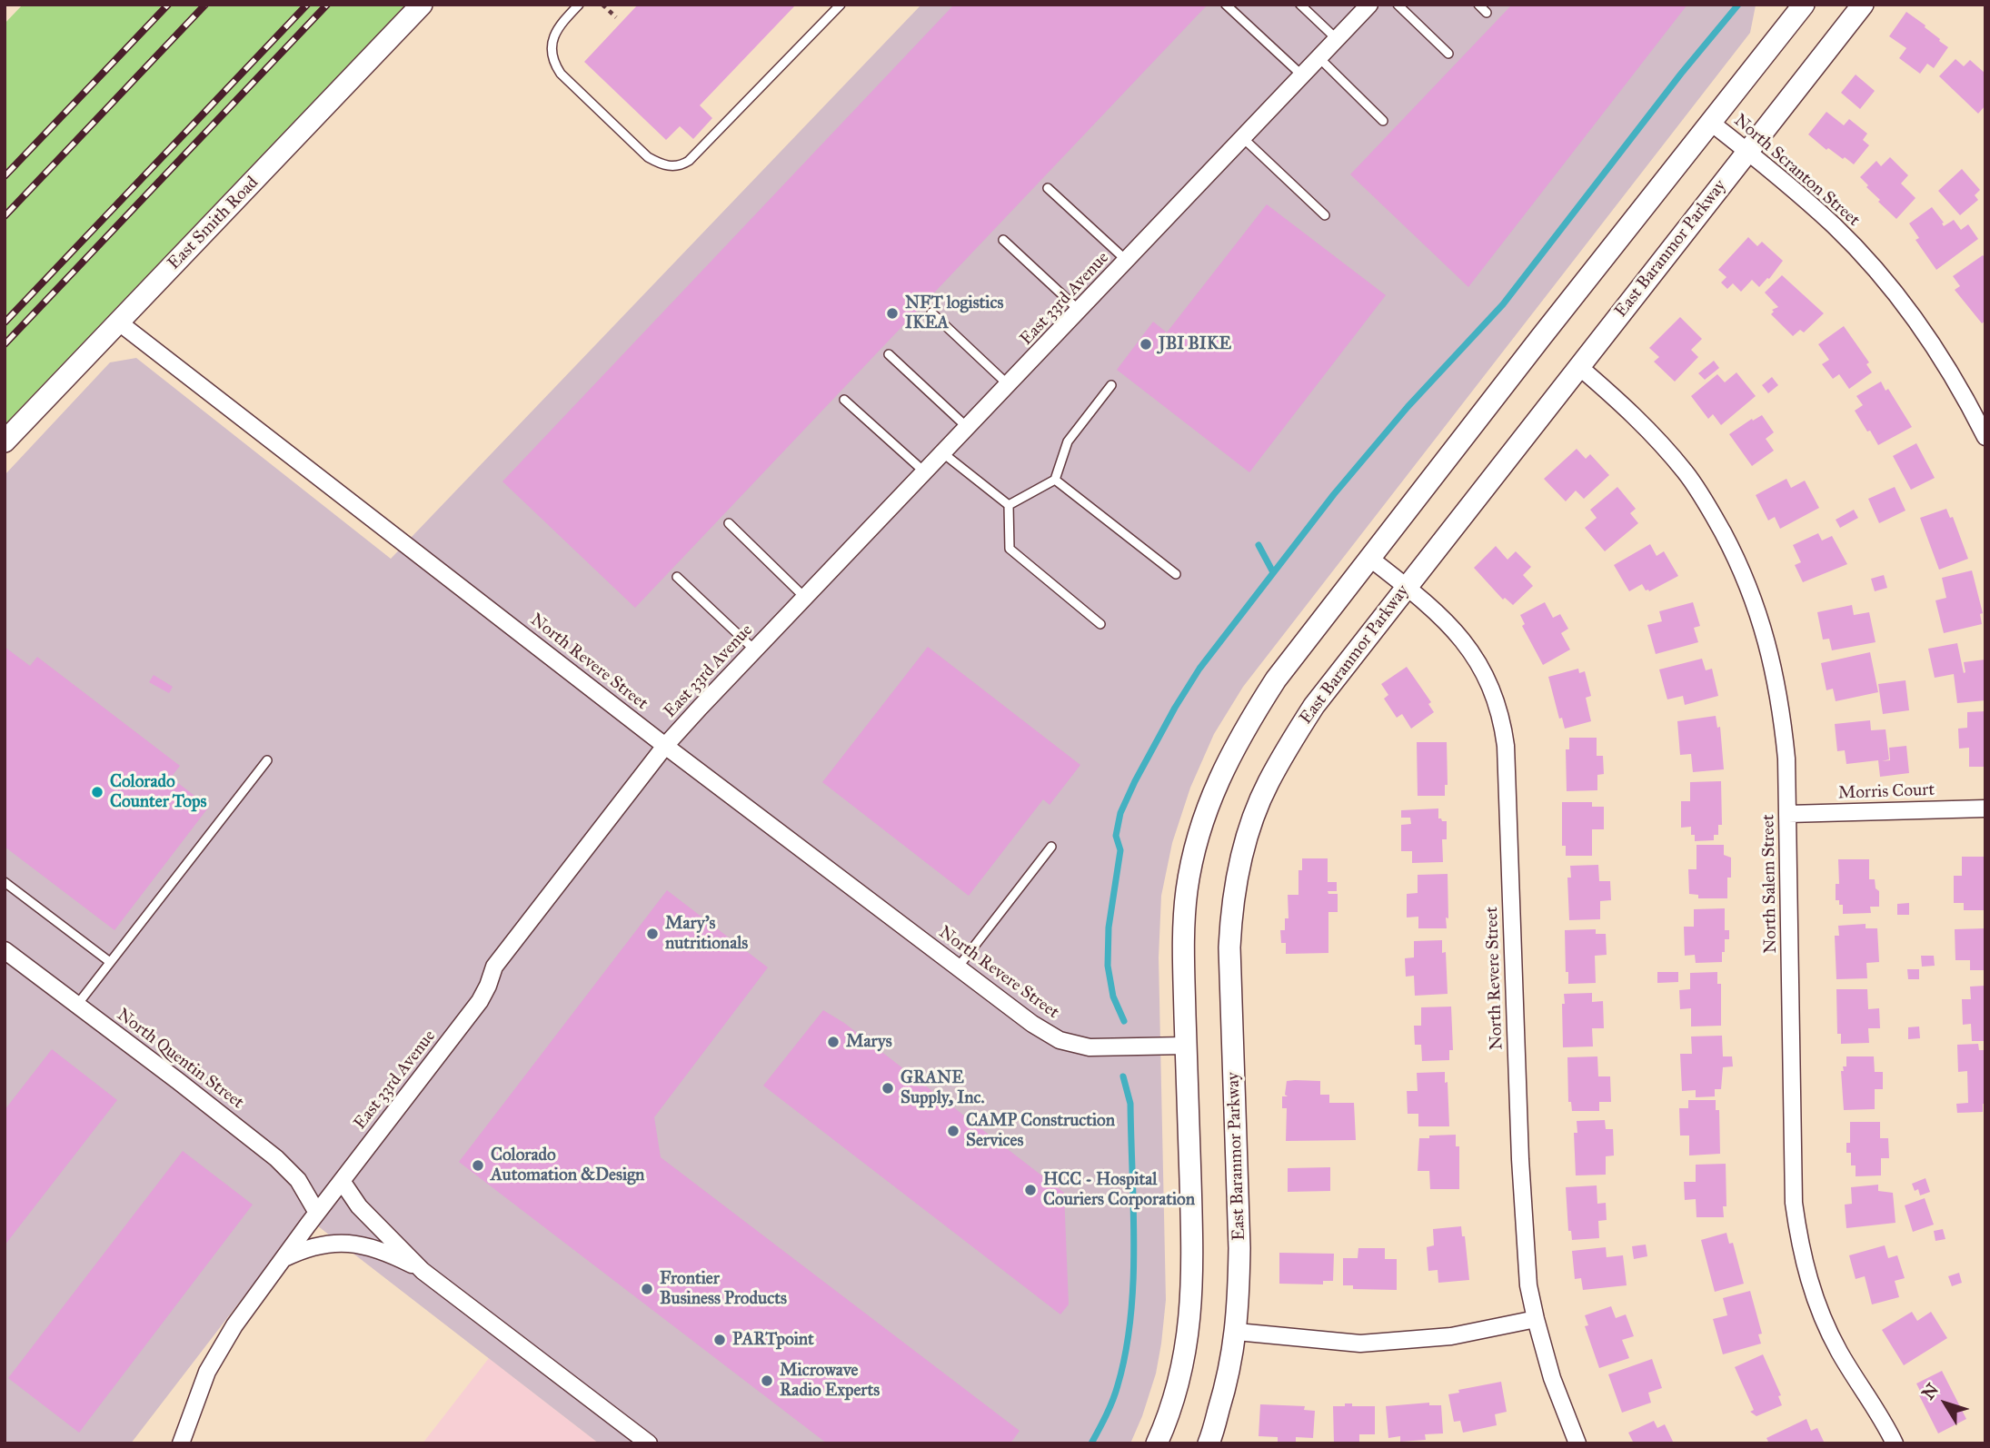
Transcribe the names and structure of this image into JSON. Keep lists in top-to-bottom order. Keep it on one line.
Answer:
{"streets":{"street":["North Scranton Street","East Smith Road","East Baranmor Parkway","East 33rd Avenue","North Revere Street","Morris Court","North Salem Street","North Quentin Street"]},"crossings":[["North Scranton Street","East Baranmor Parkway"],["East Smith Road","North Revere Street"],["East Baranmor Parkway","North Revere Street"],["East Baranmor Parkway","North Salem Street"],["East 33rd Avenue","North Revere Street"],["East 33rd Avenue","North Quentin Street"],["Morris Court","North Salem Street"]],"places":["NFT logistics IKEA","JBI BIKE","Colorado Counter Tops","Mary's nutritionals","Marys","GRANE Supply, Inc.","CAMP Construction Services","Colorado Automation &Design","HCC - Hospital Couriers Corporation","Frontier Business Products","PARTpoint","Microwave Radio Experts"],"north":"top left"}
